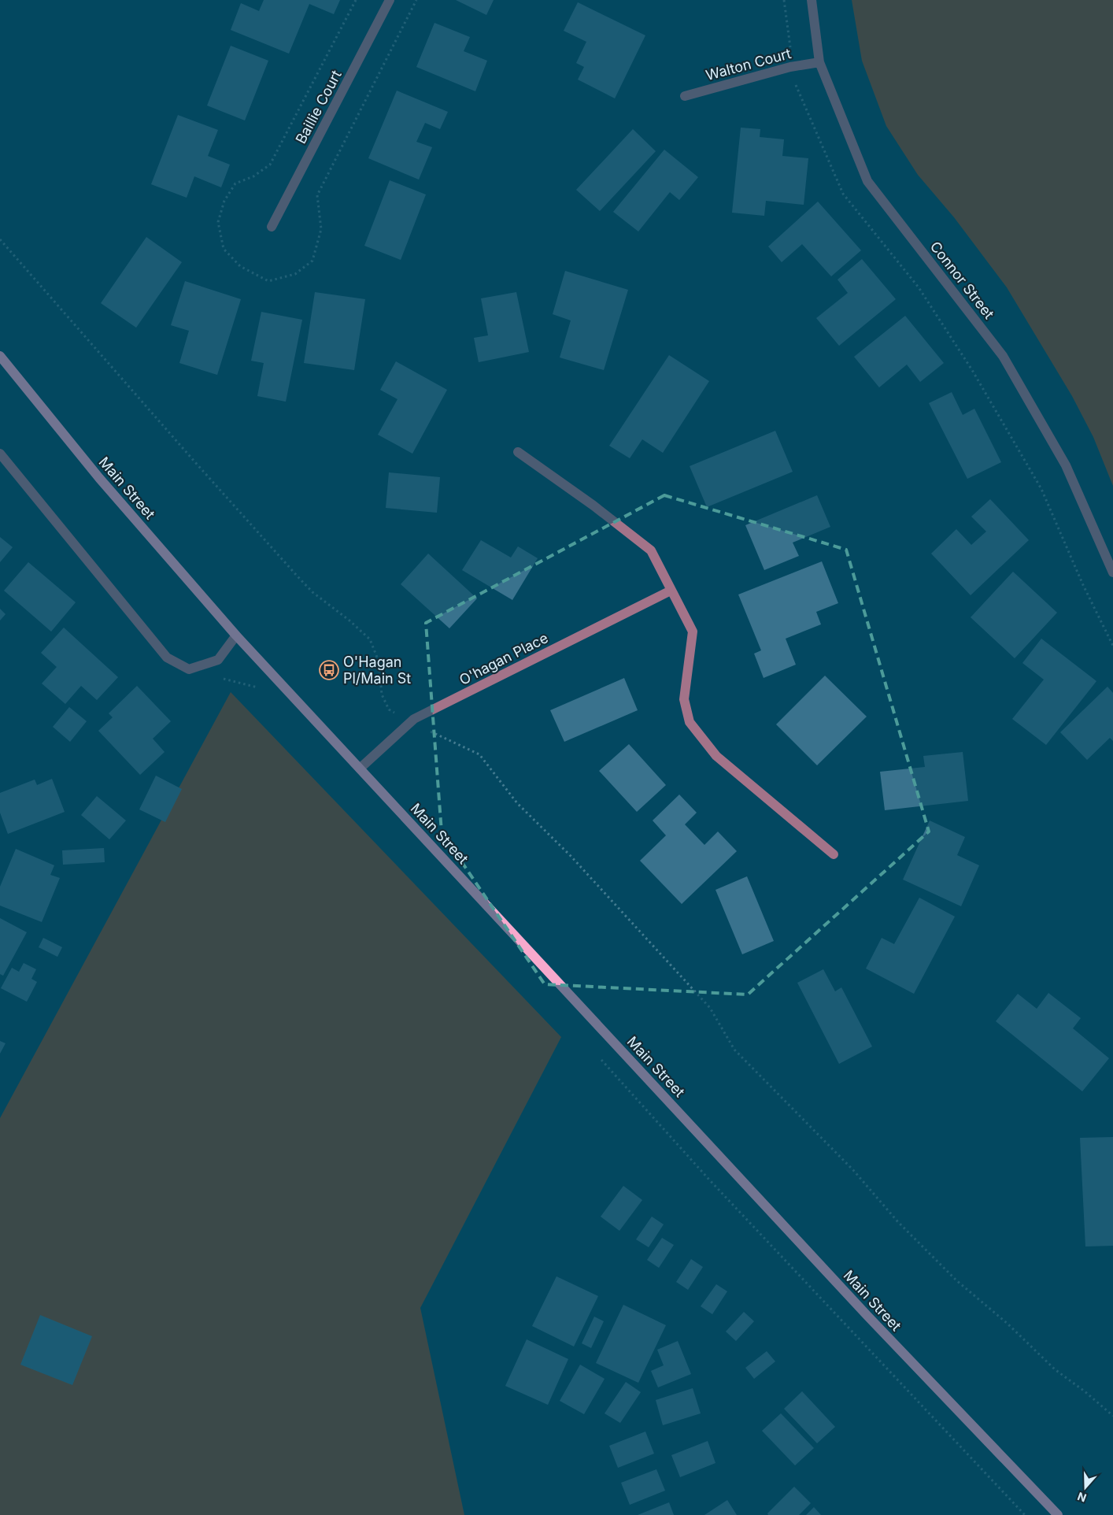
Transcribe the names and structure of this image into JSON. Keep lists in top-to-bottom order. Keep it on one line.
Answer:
{"streets":{"main road":["Main Street"],"street":["Walton Court","Baillie Court","Connor Street","O'hagan Place"]},"crossings":[["Walton Court","Connor Street"],["Main Street","O'hagan Place"]],"places":{"bus stop":["O'Hagan Pl/Main St"]},"north":"bottom"}
